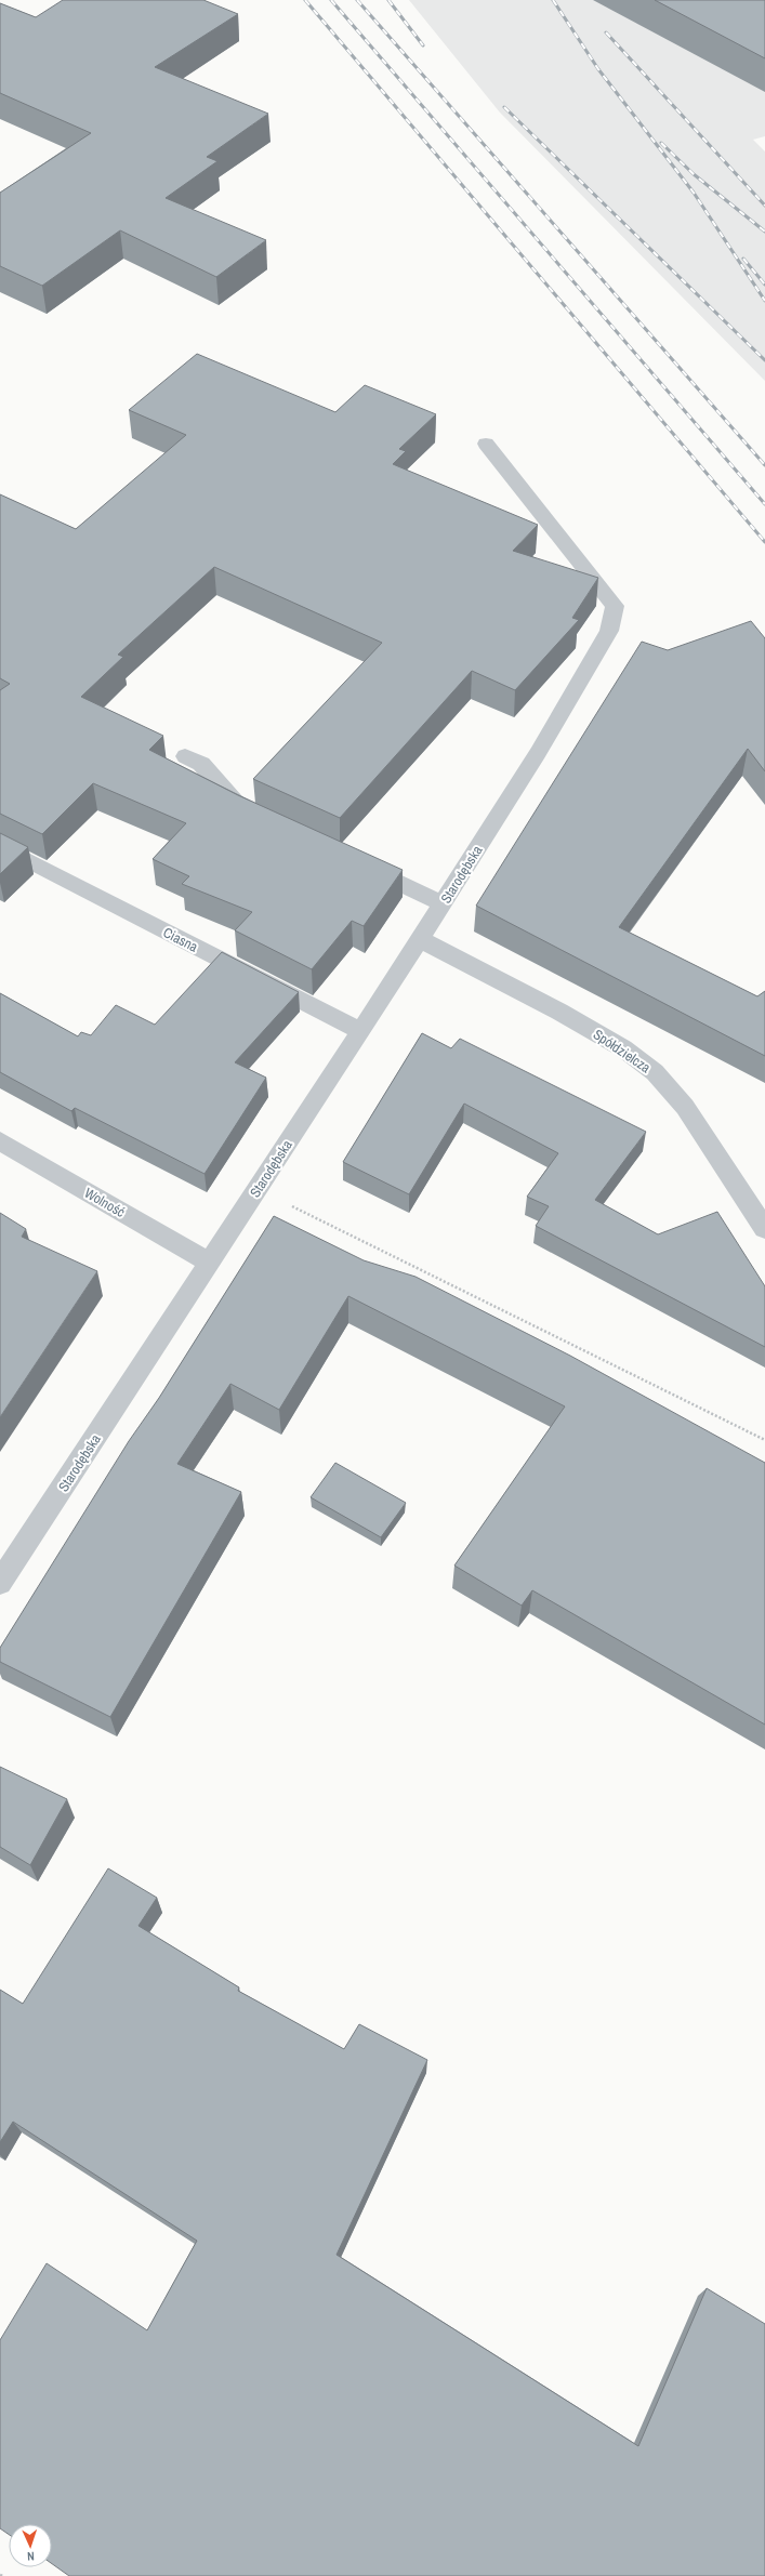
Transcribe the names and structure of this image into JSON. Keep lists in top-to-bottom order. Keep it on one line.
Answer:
{"streets":{"street":["Starodębska","Ciasna","Spółdzielcza","Wolność"]},"crossings":[["Starodębska","Ciasna"],["Starodębska","Spółdzielcza"],["Starodębska","Wolność"]],"north":"bottom"}
